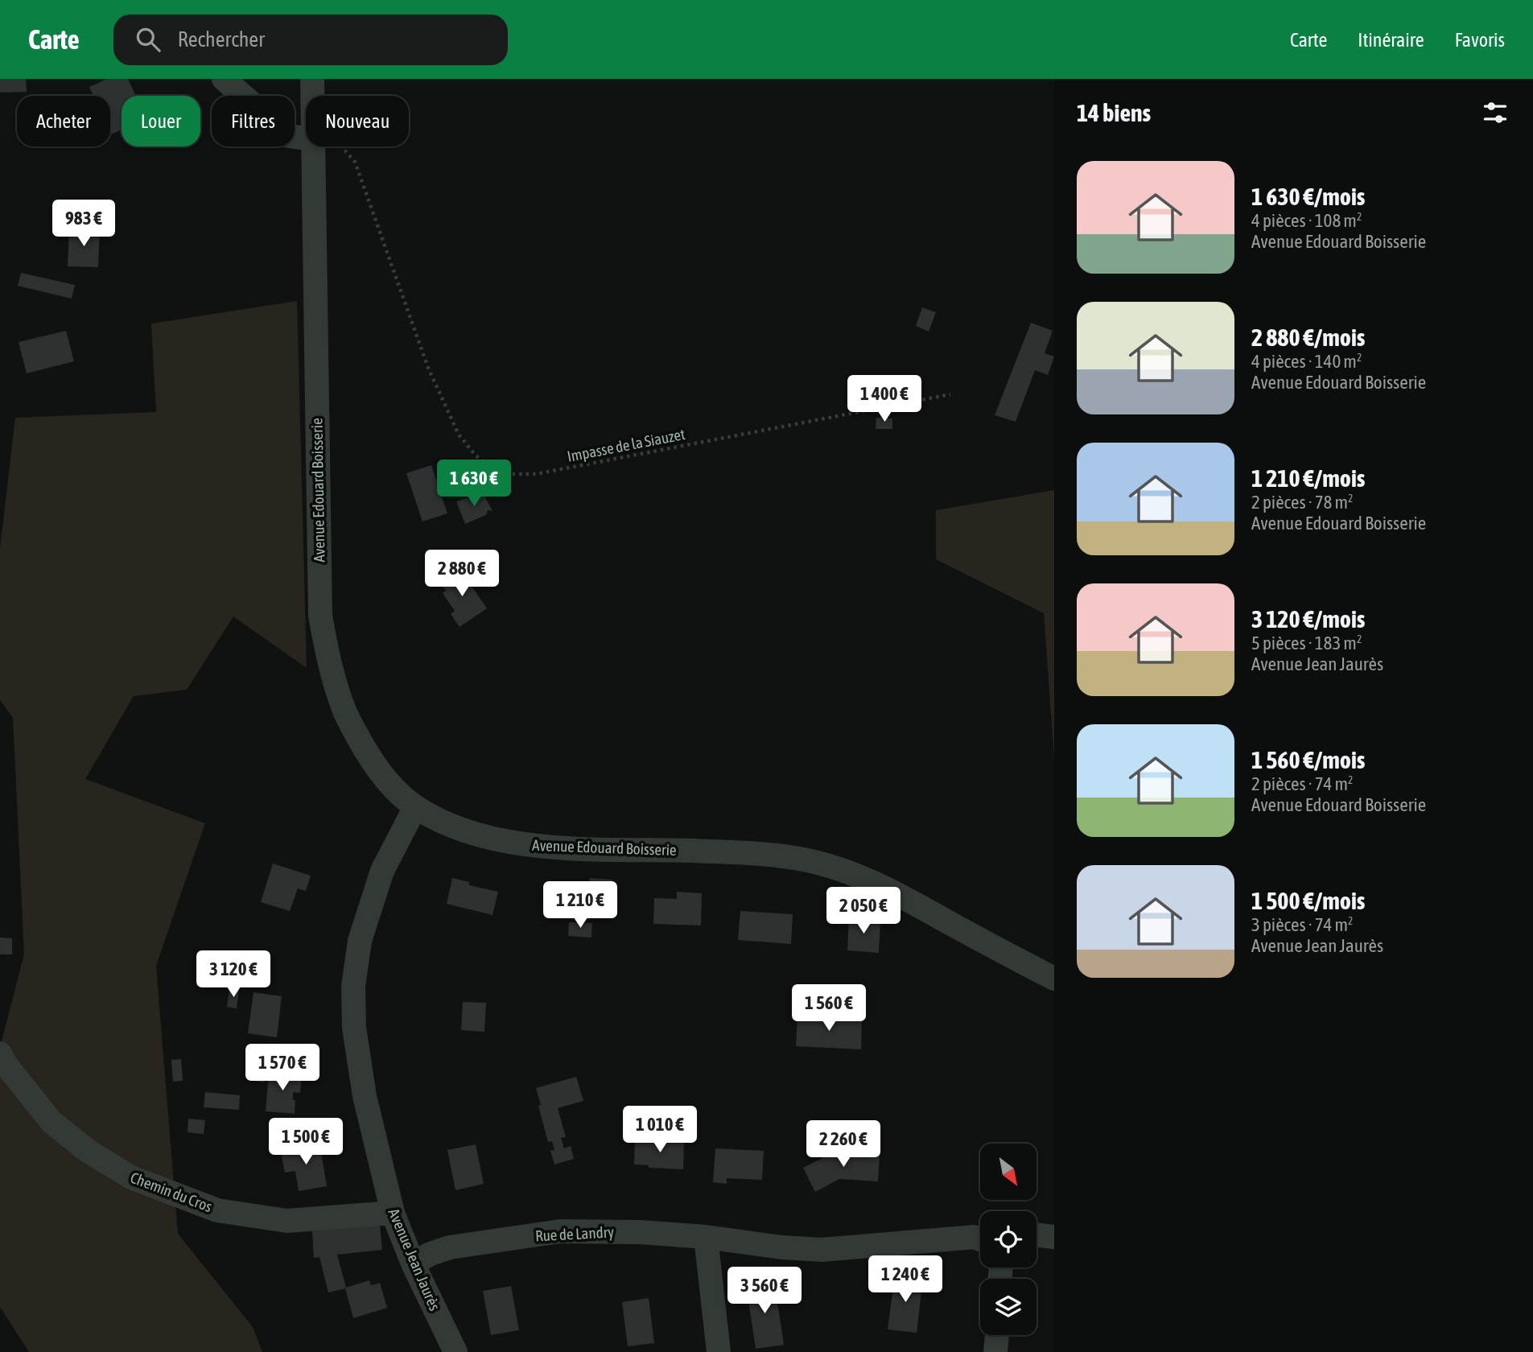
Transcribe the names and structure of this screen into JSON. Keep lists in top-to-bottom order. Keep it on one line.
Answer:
{"streets":{"street":["Avenue Edouard Boisserie","Chemin du Cros","Rue de Landry","Avenue Jean Jaurès"],"path":["Impasse de la Siauzet"]},"crossings":[["Avenue Edouard Boisserie","Avenue Jean Jaurès"],["Chemin du Cros","Avenue Jean Jaurès"],["Rue de Landry","Avenue Jean Jaurès"]],"north":"bottom right","page":{"header":"Carte","search":"Rechercher","nav":["Carte","Itinéraire","Favoris"],"heading":"14 biens","chip":["Acheter","Louer","Filtres","Nouveau"],"list":[{"name":"1 630 €/mois","note":"4 pièces · 108 m² · Avenue Edouard Boisserie"},{"name":"2 880 €/mois","note":"4 pièces · 140 m² · Avenue Edouard Boisserie"},{"name":"1 210 €/mois","note":"2 pièces · 78 m² · Avenue Edouard Boisserie"},{"name":"3 120 €/mois","note":"5 pièces · 183 m² · Avenue Jean Jaurès"},{"name":"1 560 €/mois","note":"2 pièces · 74 m² · Avenue Edouard Boisserie"},{"name":"1 500 €/mois","note":"3 pièces · 74 m² · Avenue Jean Jaurès"}],"price":["983 €","1 400 €","1 630 €","2 880 €","1 210 €","2 050 €","3 120 €","1 560 €","1 570 €","1 010 €","1 500 €","2 260 €","1 240 €","3 560 €"]}}
